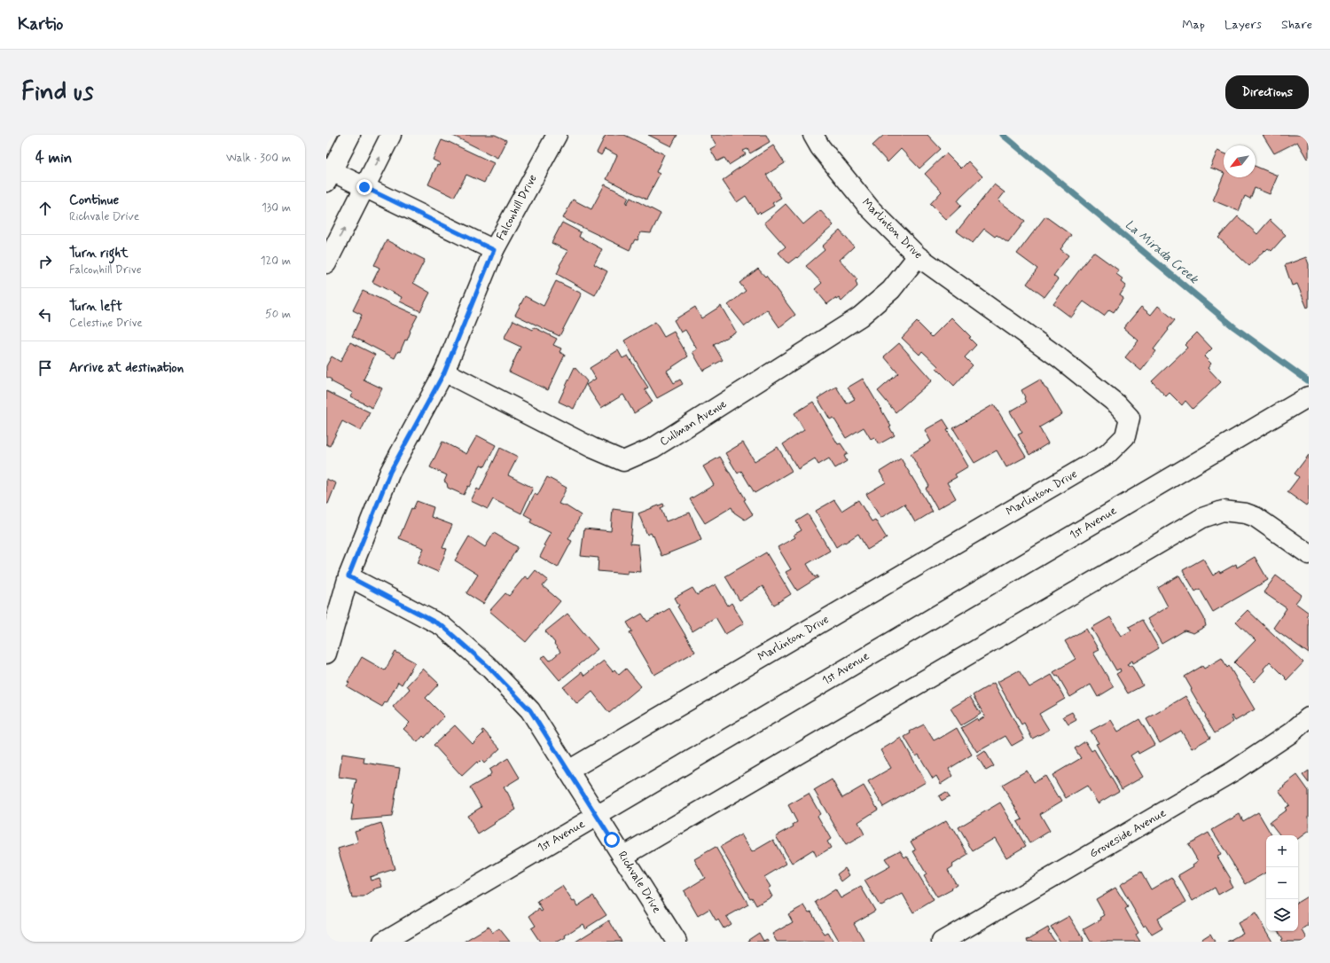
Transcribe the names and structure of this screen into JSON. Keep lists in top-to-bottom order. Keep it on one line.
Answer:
{"streets":{"street":["Falconhill Drive","Marlinton Drive","Cullman Avenue","1st Avenue","Groveside Avenue","Richvale Drive"]},"crossings":[["Falconhill Drive","Cullman Avenue"],["Falconhill Drive","Richvale Drive"],["Marlinton Drive","Cullman Avenue"],["Marlinton Drive","Richvale Drive"],["1st Avenue","Richvale Drive"]],"water":["La Mirada Creek"],"north":"bottom left","page":{"header":"Kartio","nav":["Map","Layers","Share"],"buttons":"Directions","title":"Find us","heading":["4 min","Walk · 300 m"],"list":[["Continue","Richvale Drive","130 m"],["Turn right","Falconhill Drive","120 m"],["Turn left","Celestine Drive","50 m"],"Arrive at destination"],"map_buttons":["+","−"]}}
